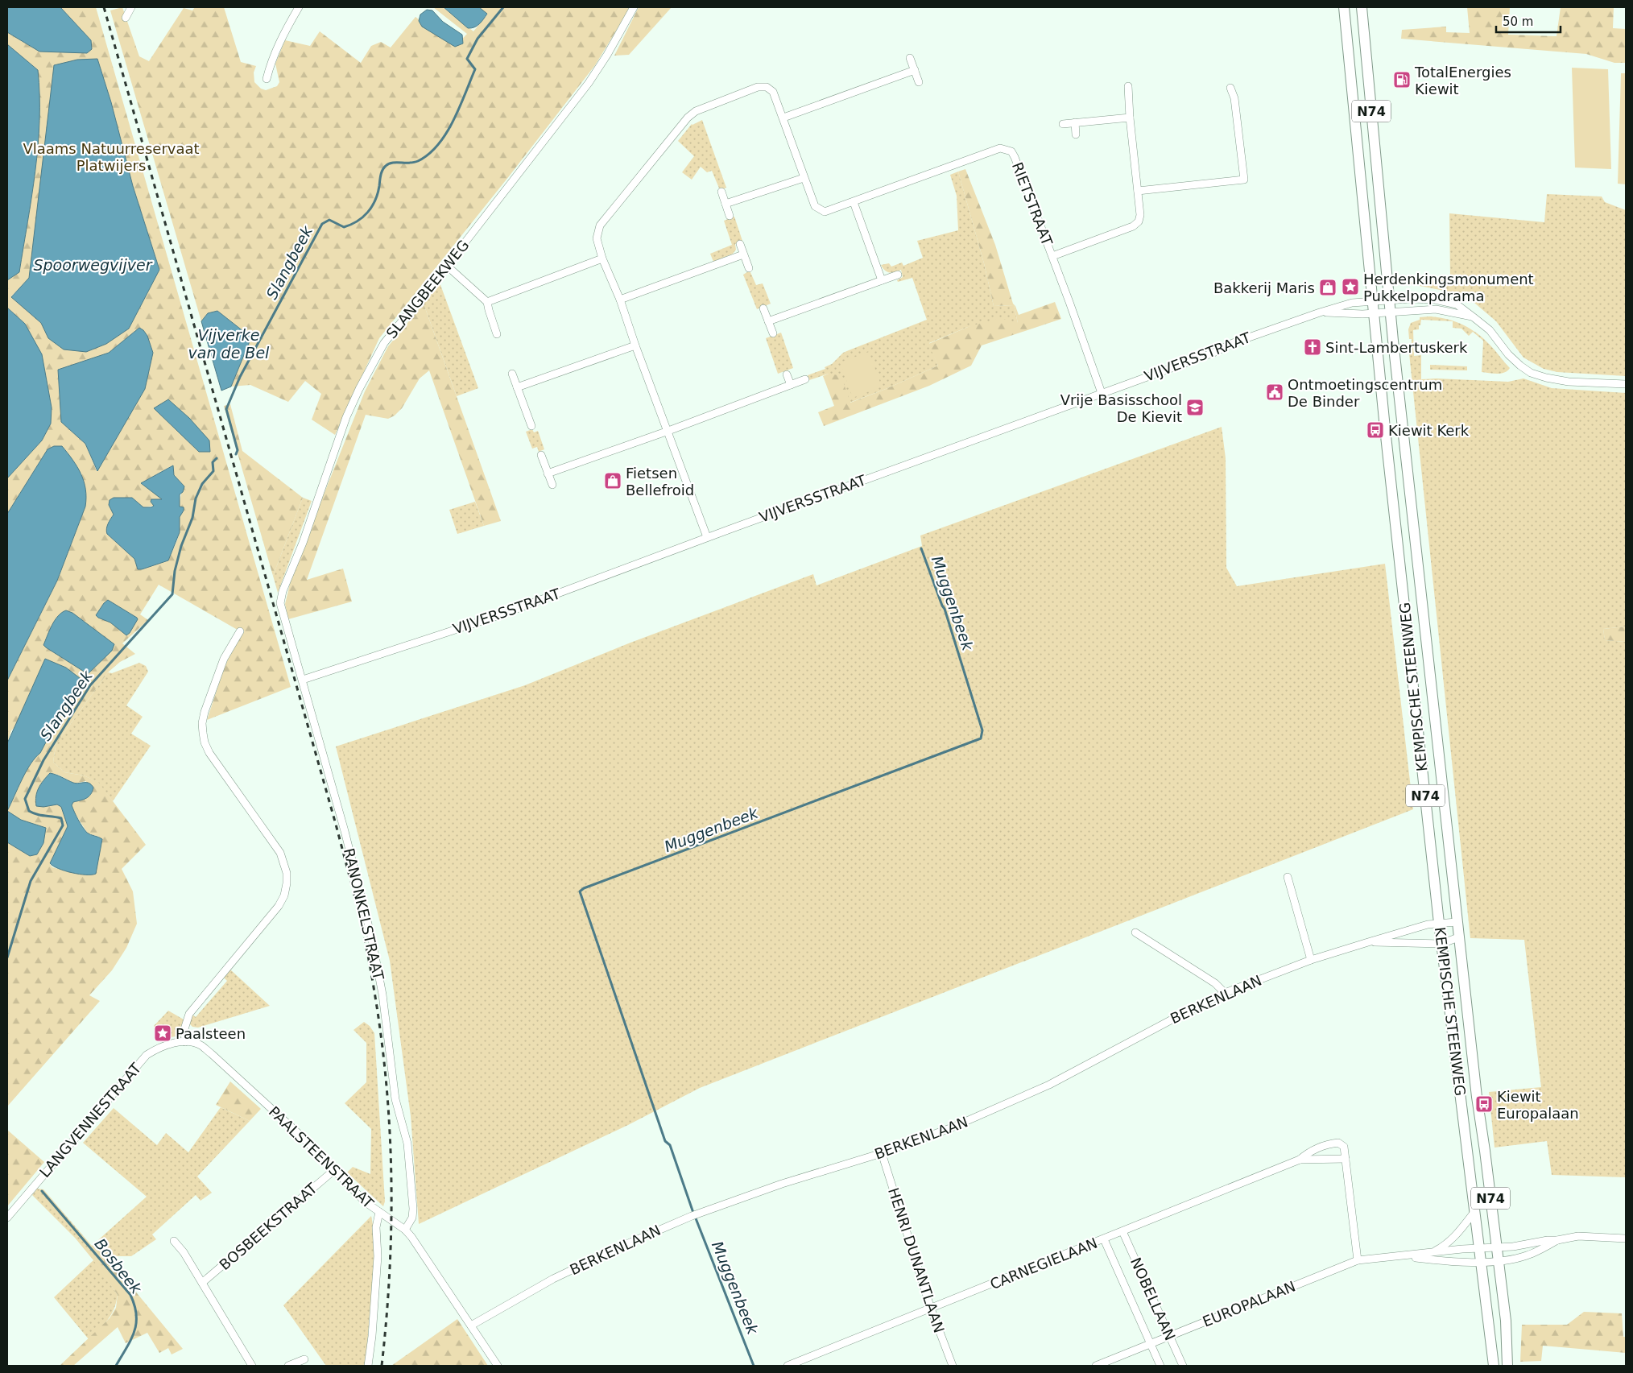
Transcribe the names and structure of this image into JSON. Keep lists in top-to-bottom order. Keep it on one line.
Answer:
{"streets":{"main road":["N74","KEMPISCHE STEENWEG"],"street":["RIETSTRAAT","SLANGBEEKWEG","VIJVERSSTRAAT","RANONKELSTRAAT","BERKENLAAN","LANGVENNESTRAAT","PAALSTEENSTRAAT","BOSBEEKSTRAAT","HENRI DUNANTLAAN","CARNEGIELAAN","NOBELLAAN","EUROPALAAN"]},"crossings":[["RIETSTRAAT","VIJVERSSTRAAT"],["SLANGBEEKWEG","RANONKELSTRAAT"],["VIJVERSSTRAAT","KEMPISCHE STEENWEG"],["VIJVERSSTRAAT","RANONKELSTRAAT"],["KEMPISCHE STEENWEG","BERKENLAAN"],["KEMPISCHE STEENWEG","EUROPALAAN"],["RANONKELSTRAAT","PAALSTEENSTRAAT"],["BERKENLAAN","PAALSTEENSTRAAT"],["BERKENLAAN","HENRI DUNANTLAAN"],["LANGVENNESTRAAT","PAALSTEENSTRAAT"],["PAALSTEENSTRAAT","BOSBEEKSTRAAT"],["HENRI DUNANTLAAN","CARNEGIELAAN"],["CARNEGIELAAN","NOBELLAAN"],["CARNEGIELAAN","EUROPALAAN"],["NOBELLAAN","EUROPALAAN"]],"water":["Slangbeek","Spoorwegvijver","Vijverke van de Bel","Muggenbeek","Bosbeek"],"parks":["Vlaams Natuurreservaat Platwijers"],"places":{"fuel station":["TotalEnergies Kiewit"],"place":["Herdenkingsmonument Pukkelpopdrama","Paalsteen"],"shop":["Bakkerij Maris","Fietsen Bellefroid"],"church":["Sint-Lambertuskerk"],"public building":["Ontmoetingscentrum De Binder"],"school or university":["Vrije Basisschool De Kievit"],"bus stop":["Kiewit Kerk","Kiewit Europalaan"]},"scale_bar":"50 m"}
